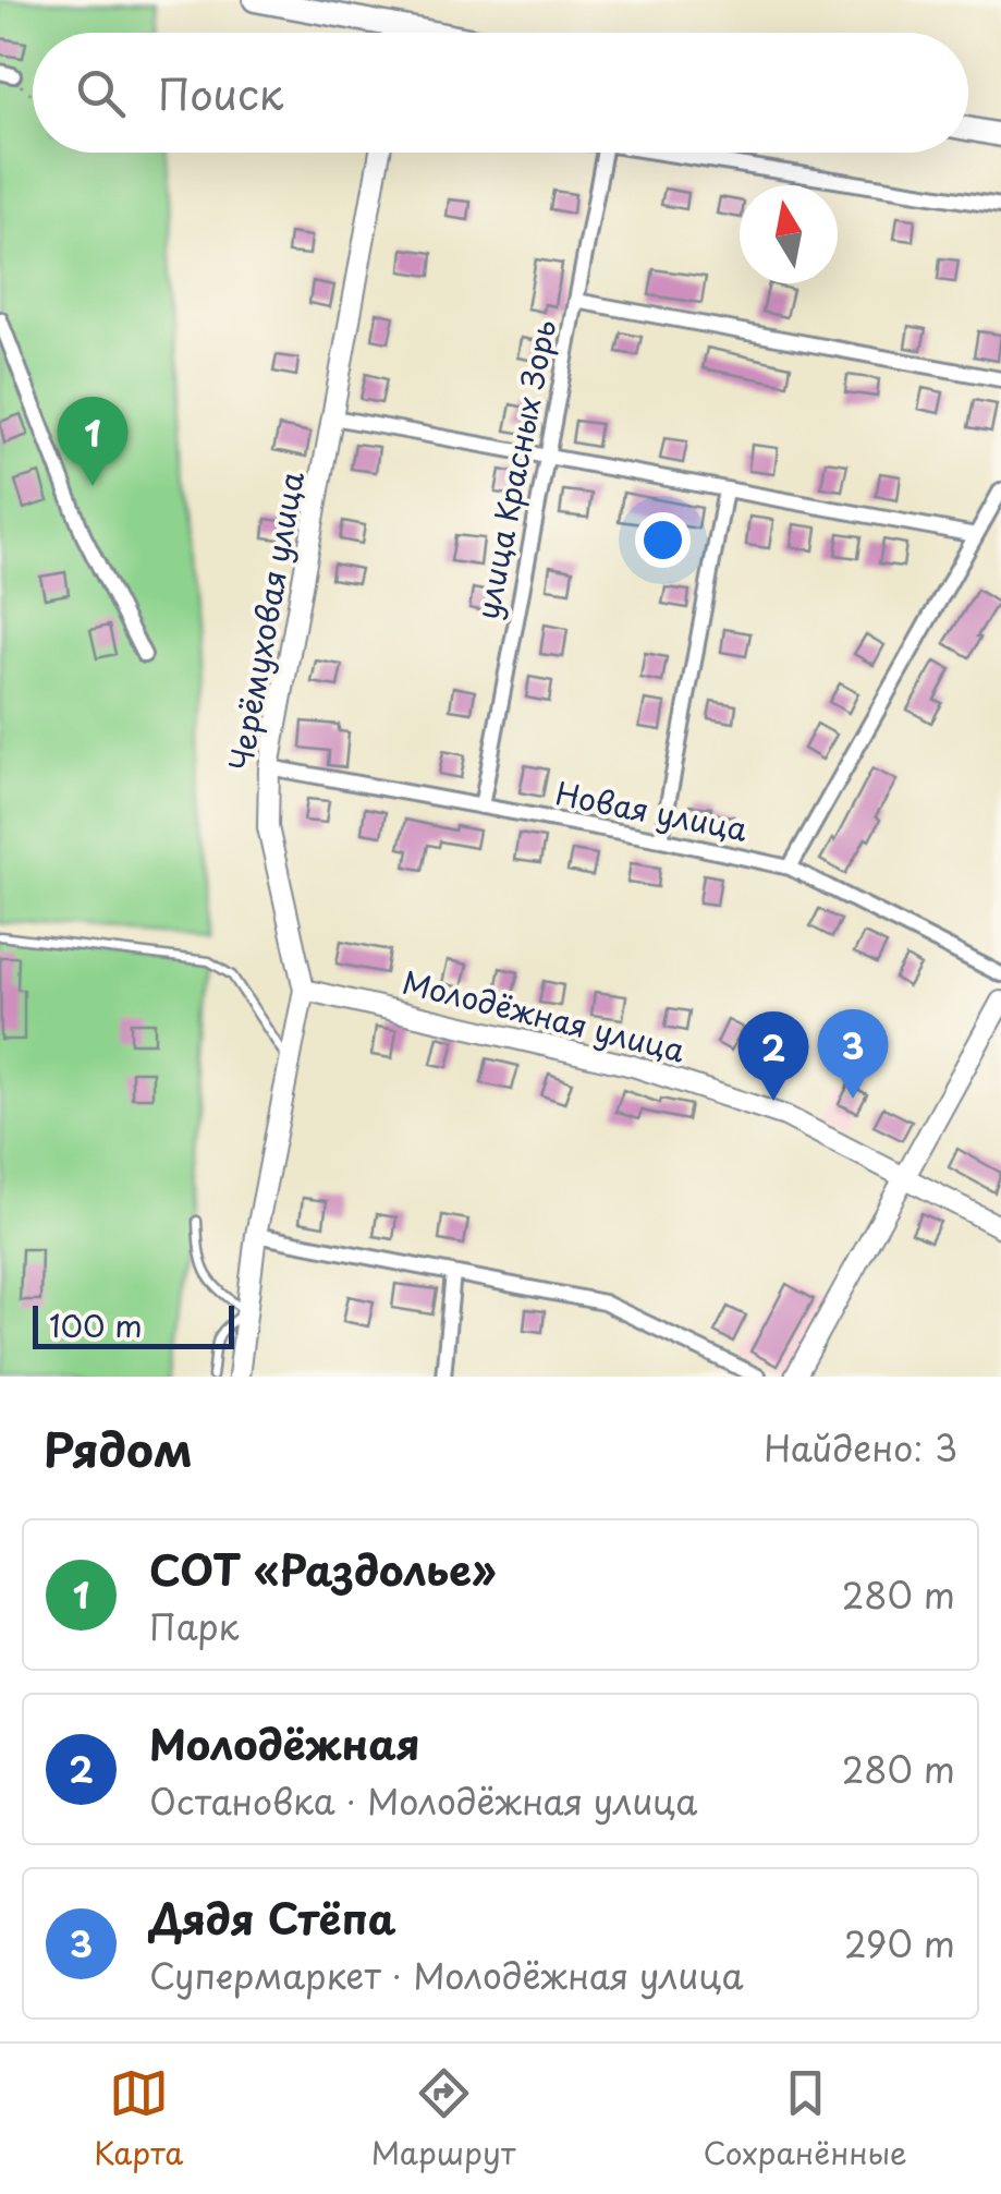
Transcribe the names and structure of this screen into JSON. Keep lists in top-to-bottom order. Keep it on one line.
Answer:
{"streets":{"street":["улица Красных Зорь","Черёмуховая улица","Новая улица","Молодёжная улица"]},"crossings":[["улица Красных Зорь","Новая улица"],["Черёмуховая улица","Новая улица"],["Черёмуховая улица","Молодёжная улица"]],"scale_bar":"100 m","north":"top","page":{"search":"Поиск","pins":["1","3","2"],"scale":"100 m","heading":["Рядом","Найдено: 3"],"list":[{"mark":"1","name":"СОТ «Раздолье»","note":"Парк","value":"280 m"},{"mark":"2","name":"Молодёжная","note":"Остановка · Молодёжная улица","value":"280 m"},{"mark":"3","name":"Дядя Стёпа","note":"Супермаркет · Молодёжная улица","value":"290 m"}],"nav":["Карта","Маршрут","Сохранённые"]}}
